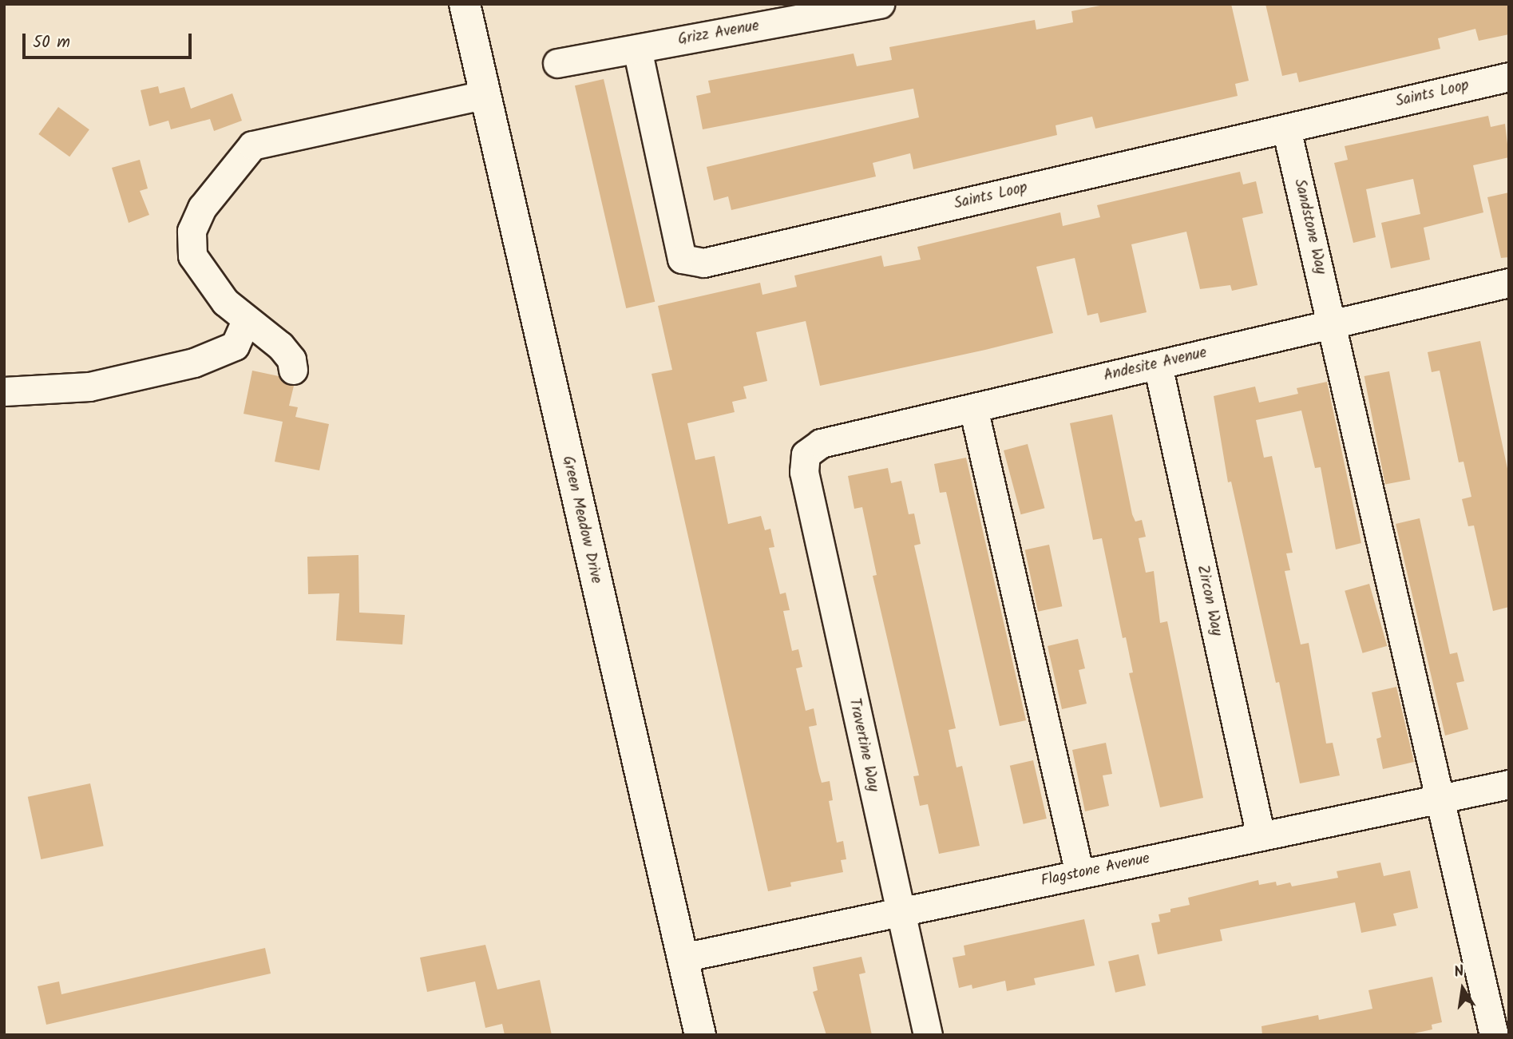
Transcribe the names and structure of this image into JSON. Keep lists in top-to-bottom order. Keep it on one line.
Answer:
{"streets":{"main road":["Green Meadow Drive"],"street":["Grizz Avenue","Saints Loop","Sandstone Way","Andesite Avenue","Zircon Way","Travertine Way","Flagstone Avenue"]},"crossings":[["Grizz Avenue","Saints Loop"],["Saints Loop","Sandstone Way"],["Sandstone Way","Andesite Avenue"],["Sandstone Way","Flagstone Avenue"],["Andesite Avenue","Zircon Way"],["Andesite Avenue","Travertine Way"],["Green Meadow Drive","Flagstone Avenue"],["Zircon Way","Flagstone Avenue"],["Travertine Way","Flagstone Avenue"]],"scale_bar":"50 m","north":"top"}
